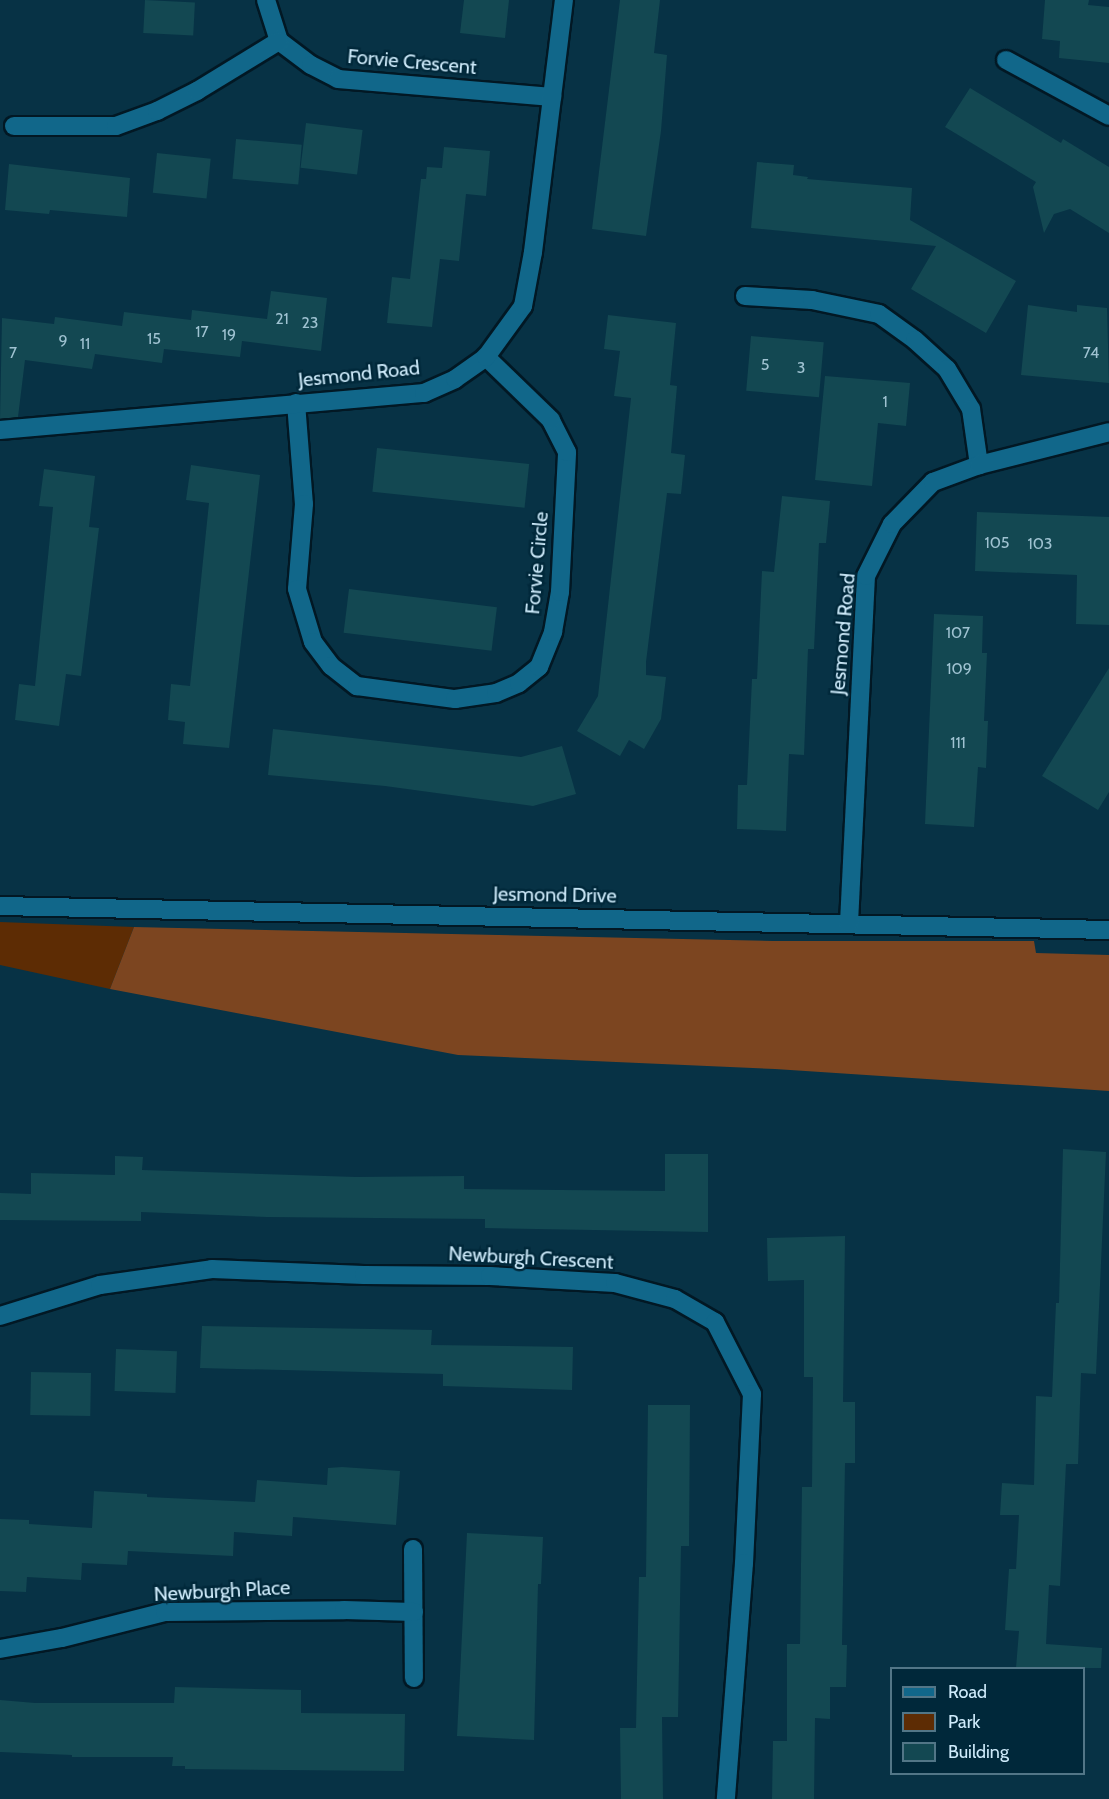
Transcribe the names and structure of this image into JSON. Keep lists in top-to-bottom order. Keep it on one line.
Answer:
{"streets":{"street":["Forvie Crescent","Jesmond Road","Forvie Circle","Jesmond Drive","Newburgh Crescent","Newburgh Place"]},"crossings":[["Forvie Crescent","Jesmond Road"],["Jesmond Road","Forvie Circle"],["Jesmond Road","Jesmond Drive"]],"house_numbers":["21","23","17","19","15","9","11","7","74","5","3","1","105","103","107","109","111"],"legend":["Road","Park","Building"]}
